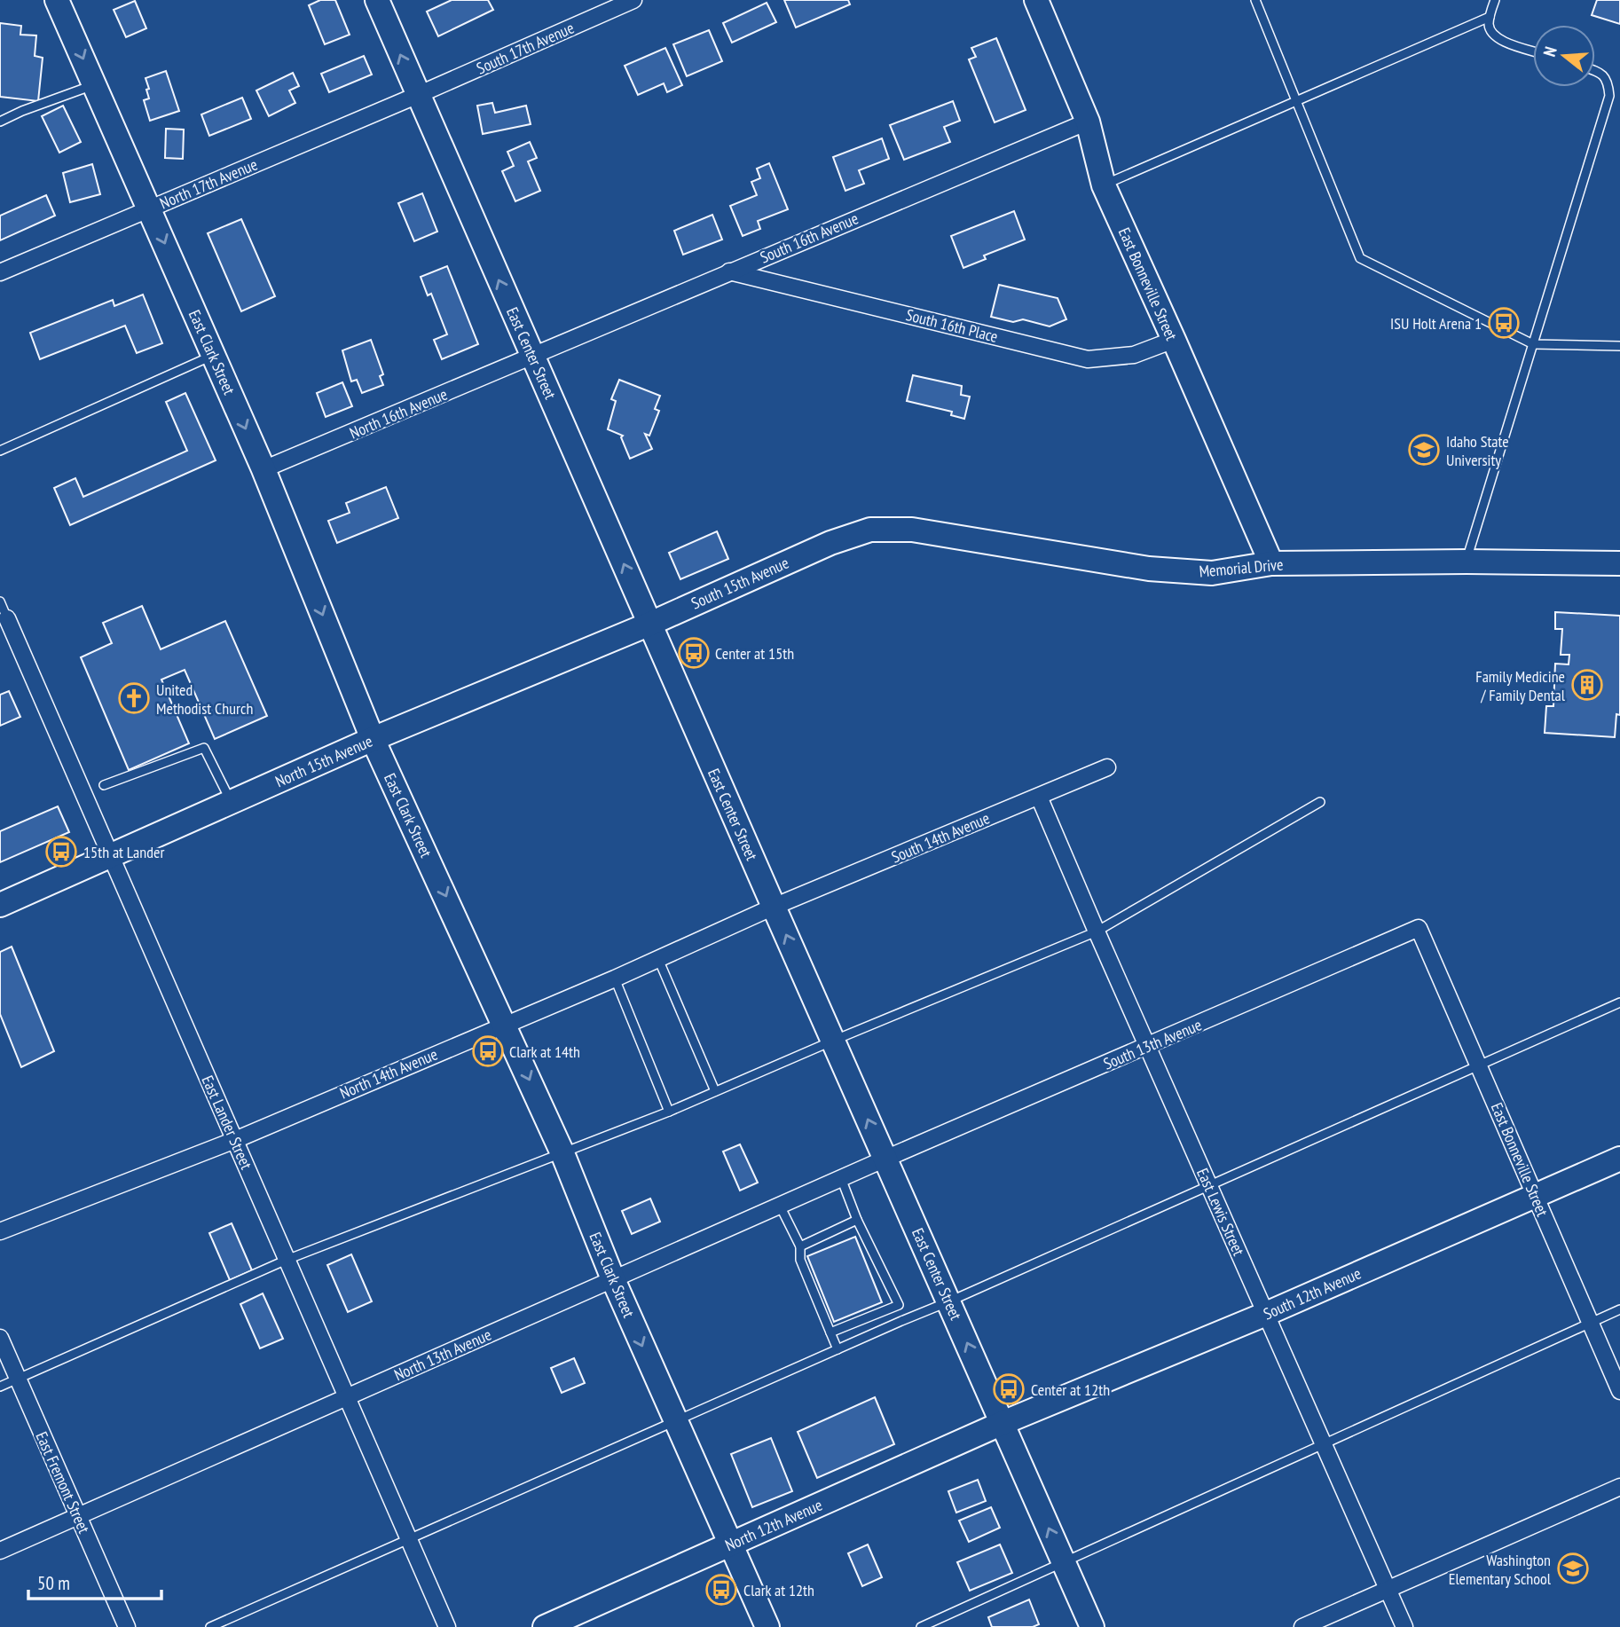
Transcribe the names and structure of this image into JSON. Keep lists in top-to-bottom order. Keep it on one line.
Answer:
{"streets":{"main road":["East Bonneville Street","East Clark Street","East Center Street","Memorial Drive","South 15th Avenue","North 15th Avenue","South 12th Avenue","North 12th Avenue"],"street":["South 17th Avenue","North 17th Avenue","South 16th Avenue","South 16th Place","North 16th Avenue","South 14th Avenue","South 13th Avenue","North 14th Avenue","East Lander Street","East Lewis Street","North 13th Avenue","East Fremont Street"]},"crossings":[["South 17th Avenue","North 17th Avenue"],["South 17th Avenue","East Center Street"],["North 17th Avenue","East Clark Street"],["North 17th Avenue","East Center Street"],["South 16th Avenue","East Bonneville Street"],["South 16th Avenue","South 16th Place"],["South 16th Avenue","East Center Street"],["South 16th Avenue","North 16th Avenue"],["East Bonneville Street","South 16th Place"],["East Bonneville Street","Memorial Drive"],["East Bonneville Street","South 13th Avenue"],["East Bonneville Street","South 12th Avenue"],["East Clark Street","North 16th Avenue"],["East Clark Street","North 15th Avenue"],["East Clark Street","North 14th Avenue"],["East Clark Street","North 13th Avenue"],["East Clark Street","North 12th Avenue"],["East Center Street","North 16th Avenue"],["East Center Street","South 15th Avenue"],["East Center Street","North 15th Avenue"],["East Center Street","South 14th Avenue"],["East Center Street","South 13th Avenue"],["East Center Street","North 14th Avenue"],["East Center Street","South 12th Avenue"],["East Center Street","North 13th Avenue"],["East Center Street","North 12th Avenue"],["Memorial Drive","South 15th Avenue"],["South 15th Avenue","North 15th Avenue"],["North 15th Avenue","East Lander Street"],["South 14th Avenue","North 14th Avenue"],["South 14th Avenue","East Lewis Street"],["South 13th Avenue","East Lewis Street"],["South 13th Avenue","North 13th Avenue"],["North 14th Avenue","East Lander Street"],["East Lander Street","North 13th Avenue"],["East Lewis Street","South 12th Avenue"],["South 12th Avenue","North 12th Avenue"],["North 13th Avenue","East Fremont Street"]],"one_way":["East Clark Street","East Center Street"],"places":{"bus stop":["ISU Holt Arena 1","Center at 15th","15th at Lander","Clark at 14th","Center at 12th","Clark at 12th"],"school or university":["Idaho State University","Washington Elementary School"],"building":["Family Medicine / Family Dental"],"church":["United Methodist Church"]},"scale_bar":"50 m","north":"left"}
